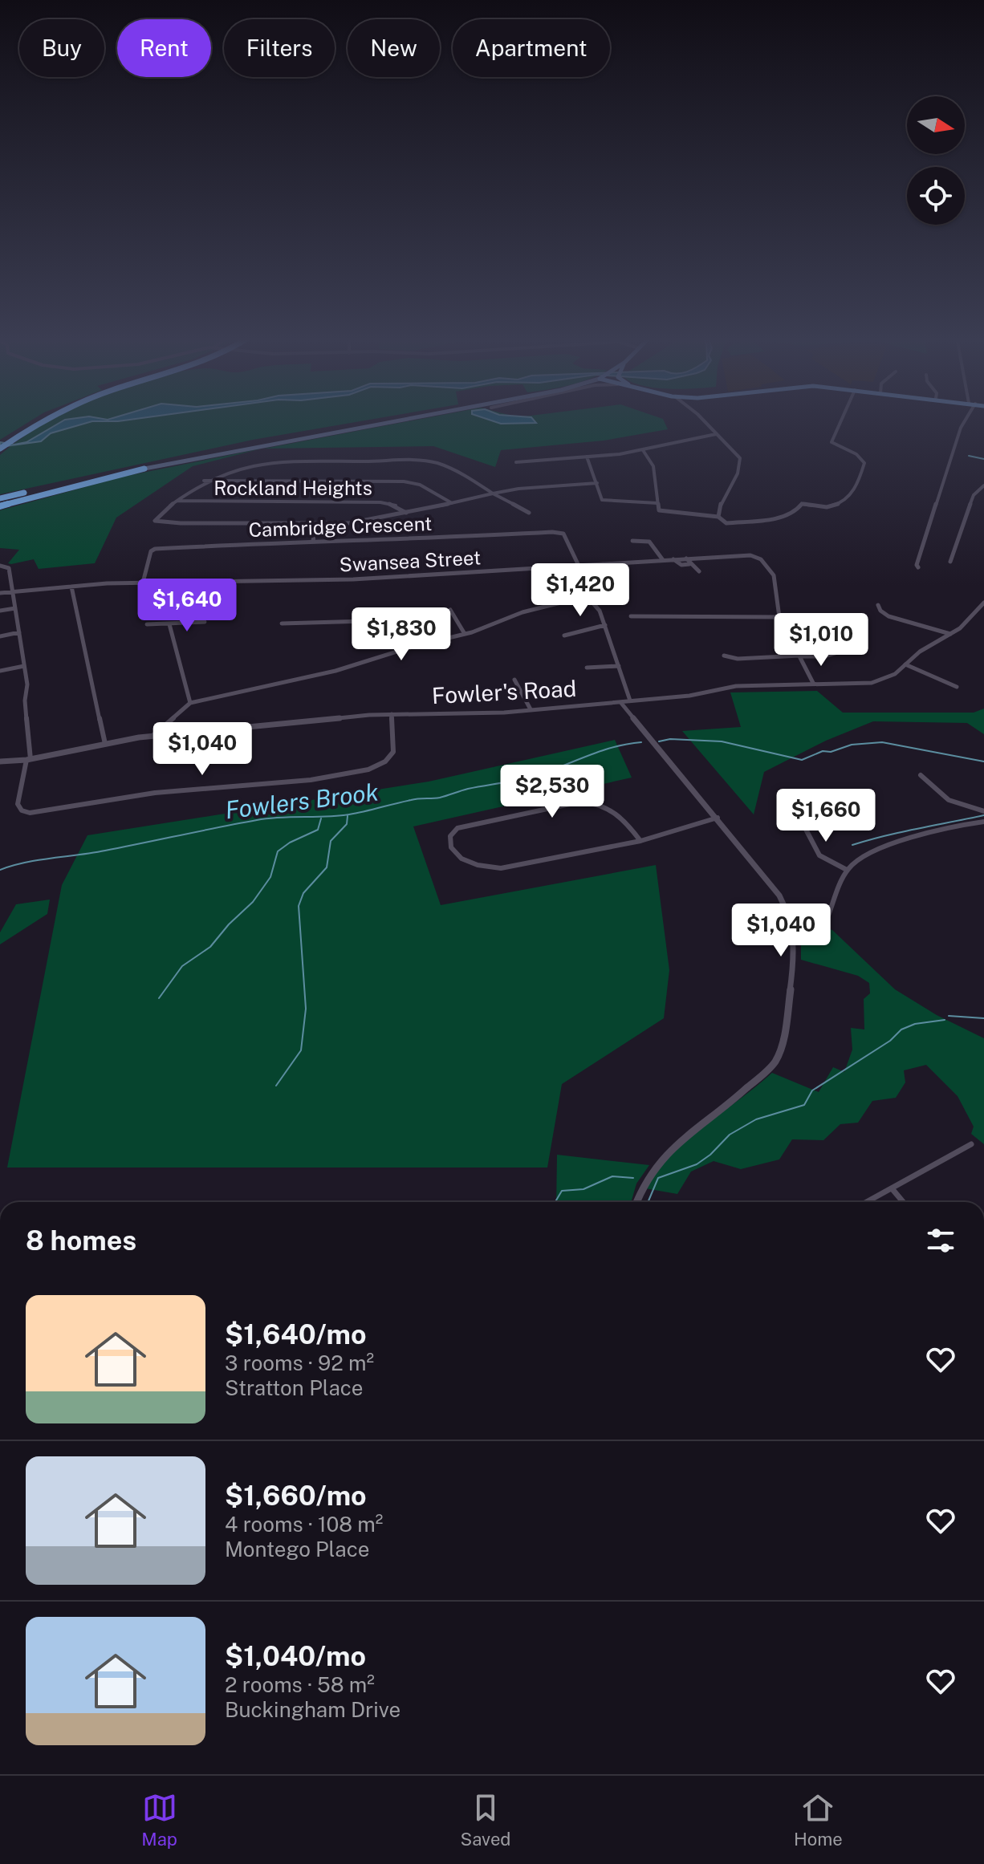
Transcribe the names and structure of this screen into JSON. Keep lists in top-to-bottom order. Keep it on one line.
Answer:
{"streets":{"street":["Rockland Heights","Cambridge Crescent","Swansea Street","Fowler's Road"]},"crossings":[["Cambridge Crescent","Swansea Street"],["Swansea Street","Fowler's Road"]],"water":["Fowlers Brook"],"north":"right","page":{"chip":["Buy","Rent","Filters","New","Apartment"],"price":["$1,420","$1,640","$1,830","$1,010","$1,040","$2,530","$1,660","$1,040"],"heading":"8 homes","list":[{"name":"$1,640/mo","note":"3 rooms · 92 m² · Stratton Place"},{"name":"$1,660/mo","note":"4 rooms · 108 m² · Montego Place"},{"name":"$1,040/mo","note":"2 rooms · 58 m² · Buckingham Drive"}],"tabs":["Map","Saved","Home"]}}
